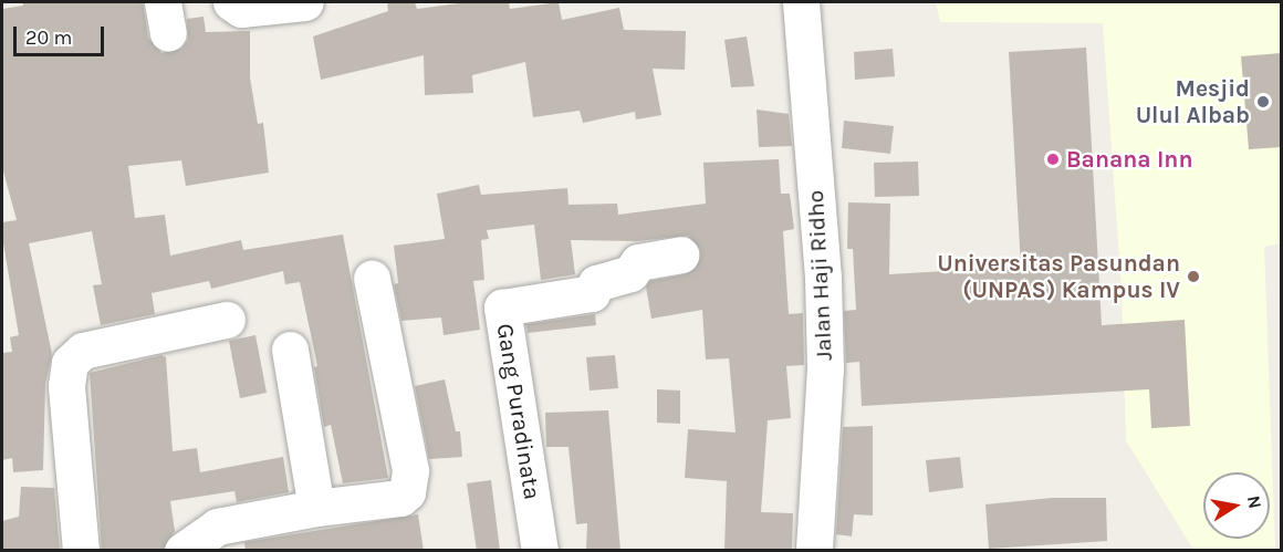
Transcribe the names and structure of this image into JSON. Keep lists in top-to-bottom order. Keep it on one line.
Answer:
{"streets":{"street":["Jalan Haji Ridho","Gang Puradinata"]},"places":["Mesjid Ulul Albab","Banana Inn","Universitas Pasundan (UNPAS) Kampus IV"],"scale_bar":"20 m","north":"right"}
